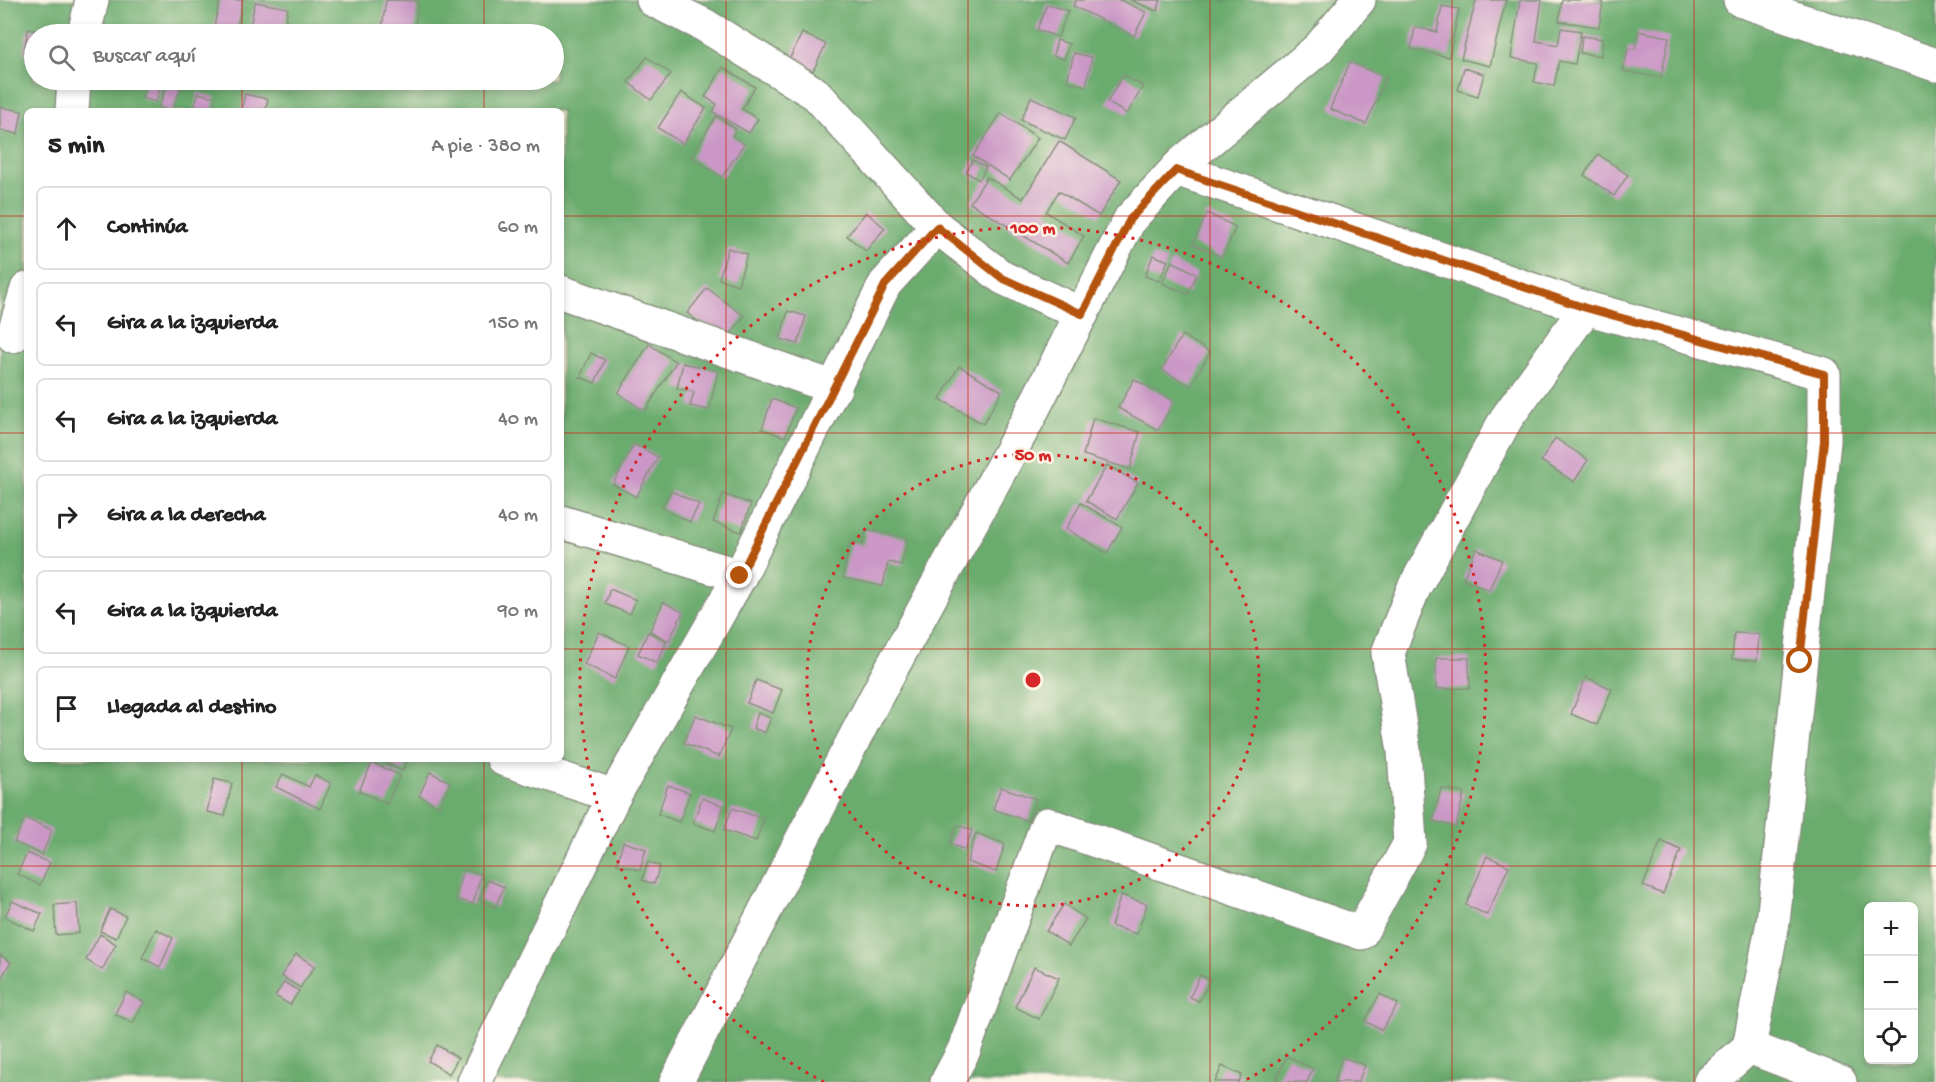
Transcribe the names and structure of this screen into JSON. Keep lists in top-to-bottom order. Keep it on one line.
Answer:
{"page":{"search":"Buscar aquí","heading":["5 min","A pie · 380 m"],"list":[["Continúa","60 m"],["Gira a la izquierda","150 m"],["Gira a la izquierda","40 m"],["Gira a la derecha","40 m"],["Gira a la izquierda","90 m"],"Llegada al destino"],"map_buttons":["+","−"]},"rings":["100 m","50 m"]}
